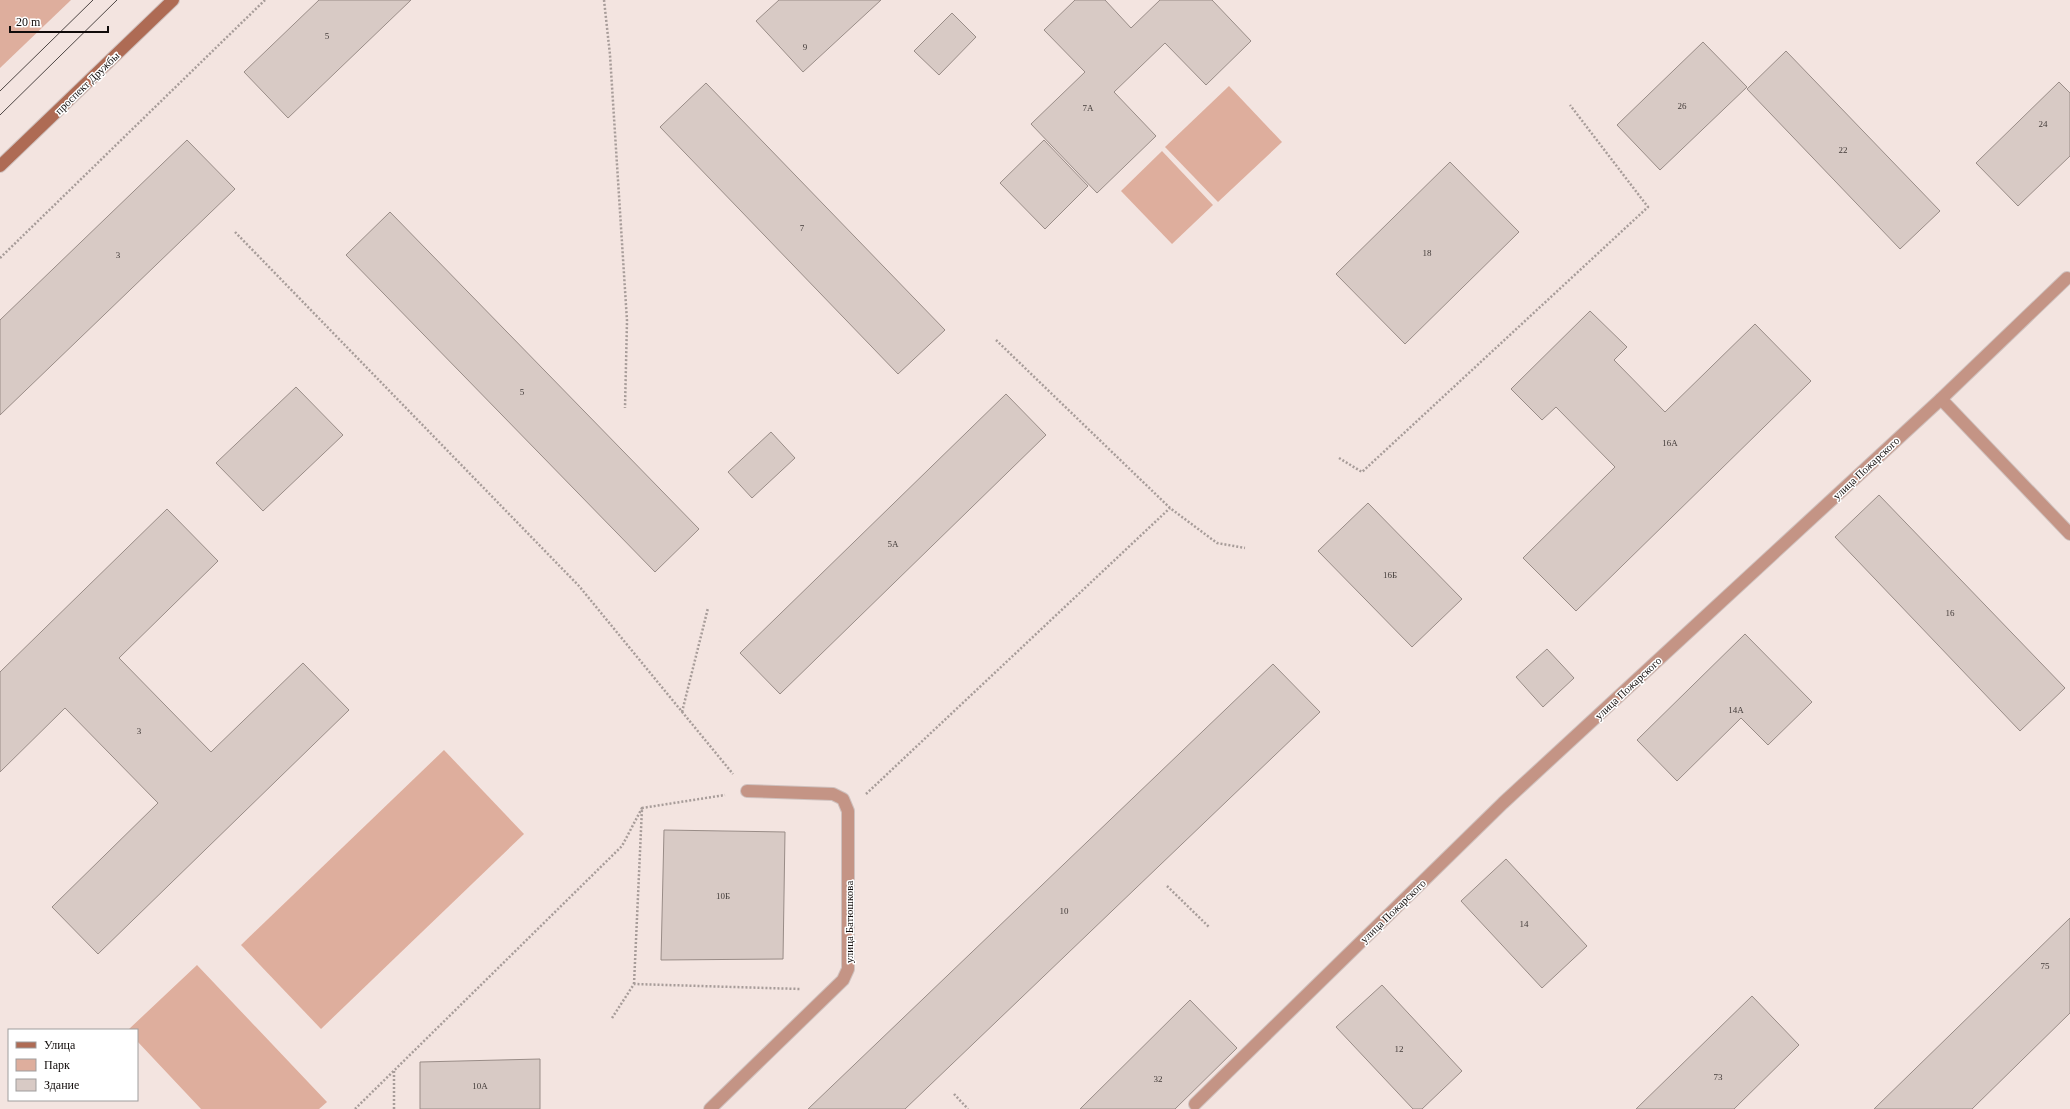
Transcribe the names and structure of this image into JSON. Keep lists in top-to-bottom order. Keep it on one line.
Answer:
{"streets":{"main road":["проспект Дружбы"],"street":["улица Пожарского","улица Батюшкова"]},"house_numbers":["5","9","26","7А","24","22","7","18","3","5","16А","5А","16Б","16","14А","3","10Б","10","14","75","12","73","32","10А"],"legend":["Улица","Парк","Здание"],"scale_bar":"20 m"}
